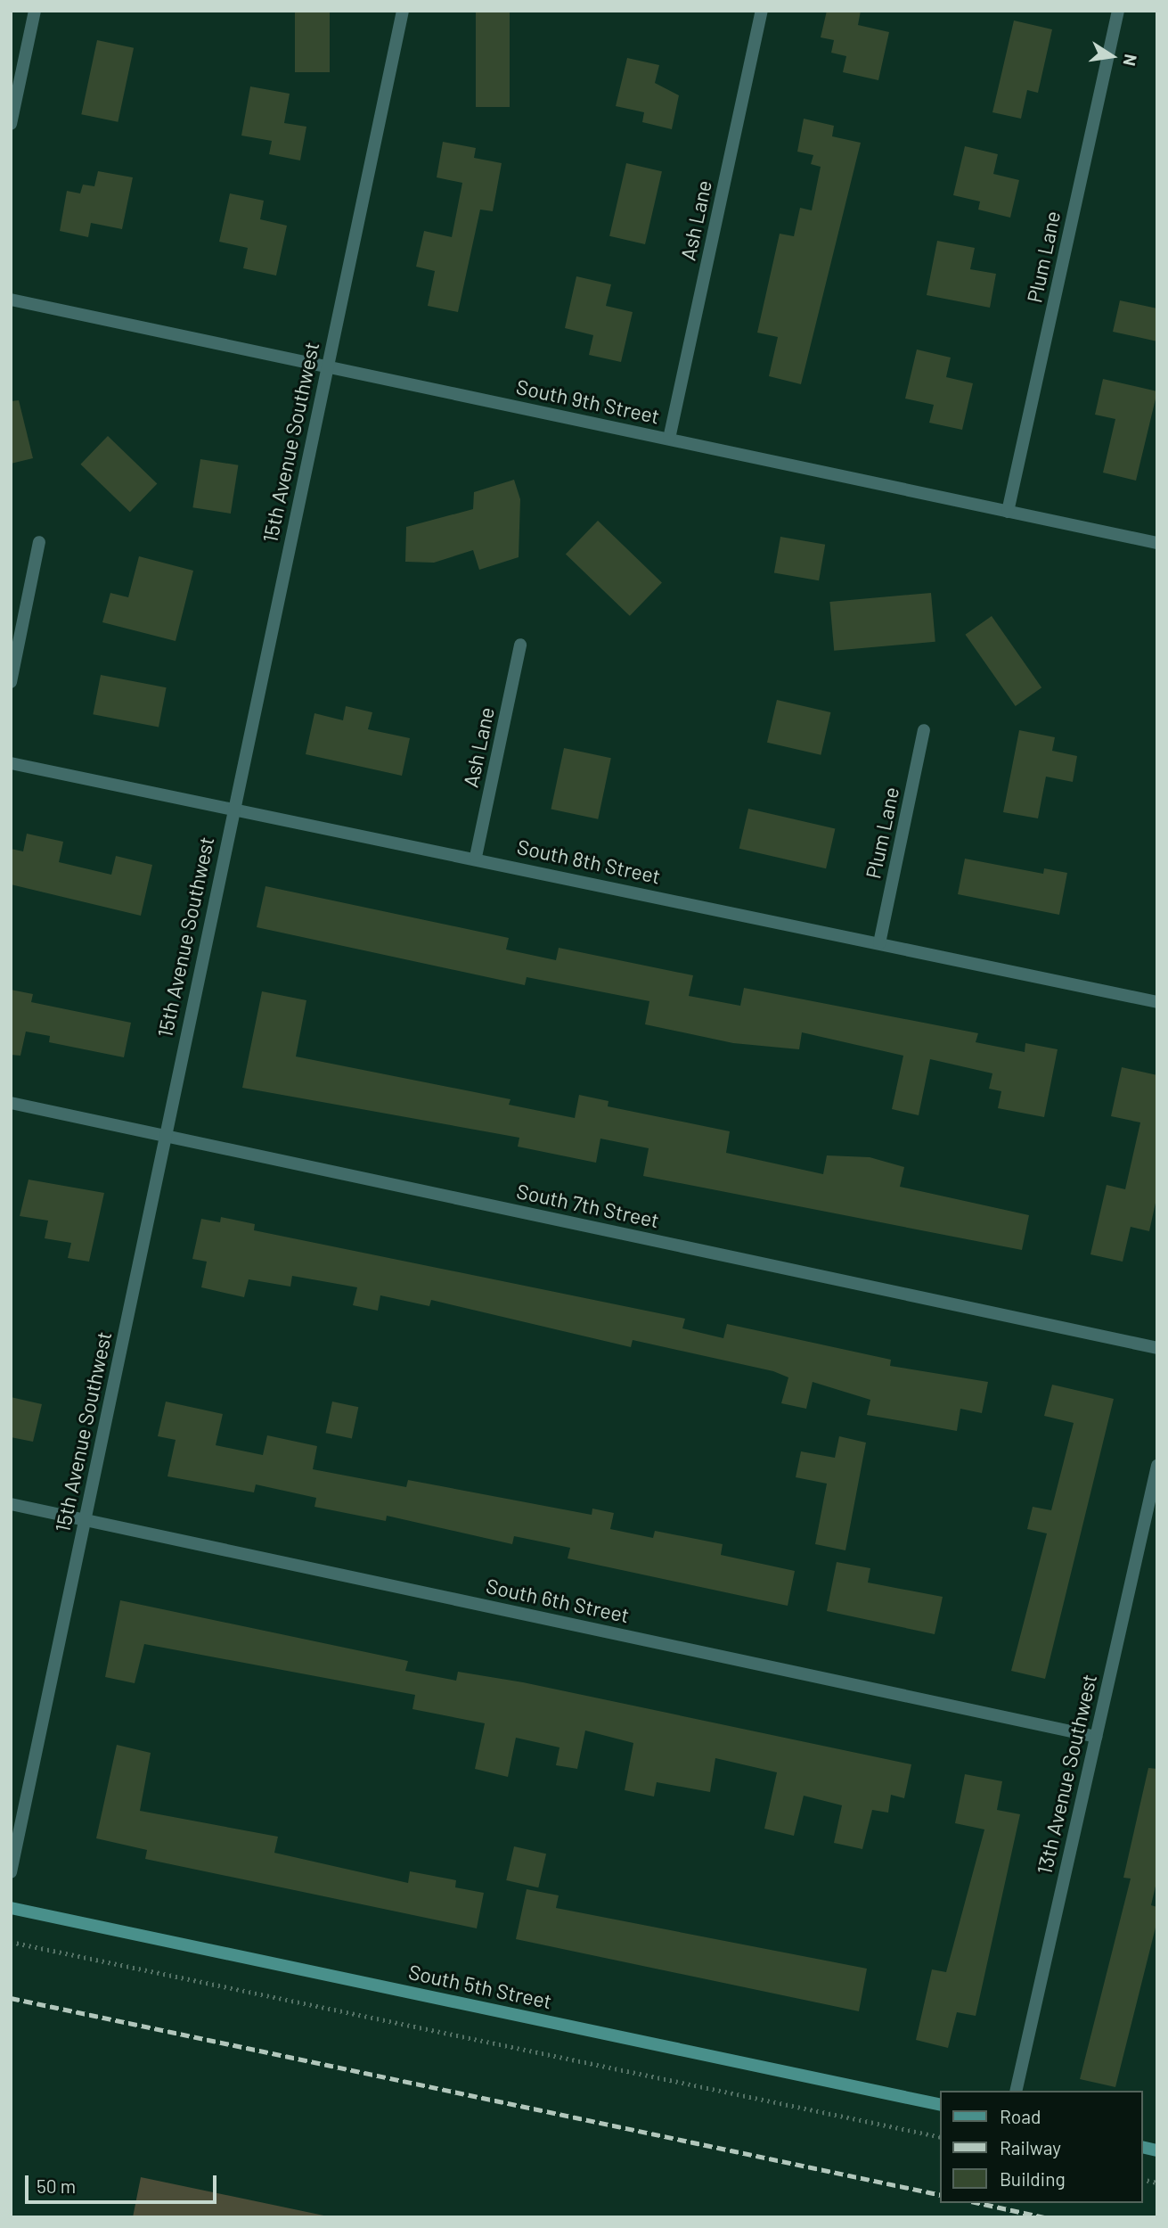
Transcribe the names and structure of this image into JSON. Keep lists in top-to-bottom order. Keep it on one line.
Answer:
{"streets":{"main road":["South 5th Street"],"street":["Ash Lane","Plum Lane","South 9th Street","15th Avenue Southwest","South 8th Street","South 7th Street","South 6th Street","13th Avenue Southwest"]},"crossings":[["Ash Lane","South 9th Street"],["Ash Lane","South 8th Street"],["Plum Lane","South 9th Street"],["Plum Lane","South 8th Street"],["South 9th Street","15th Avenue Southwest"],["15th Avenue Southwest","South 8th Street"],["15th Avenue Southwest","South 7th Street"],["15th Avenue Southwest","South 6th Street"],["South 6th Street","13th Avenue Southwest"]],"legend":["Road","Railway","Building"],"scale_bar":"50 m","north":"right"}
